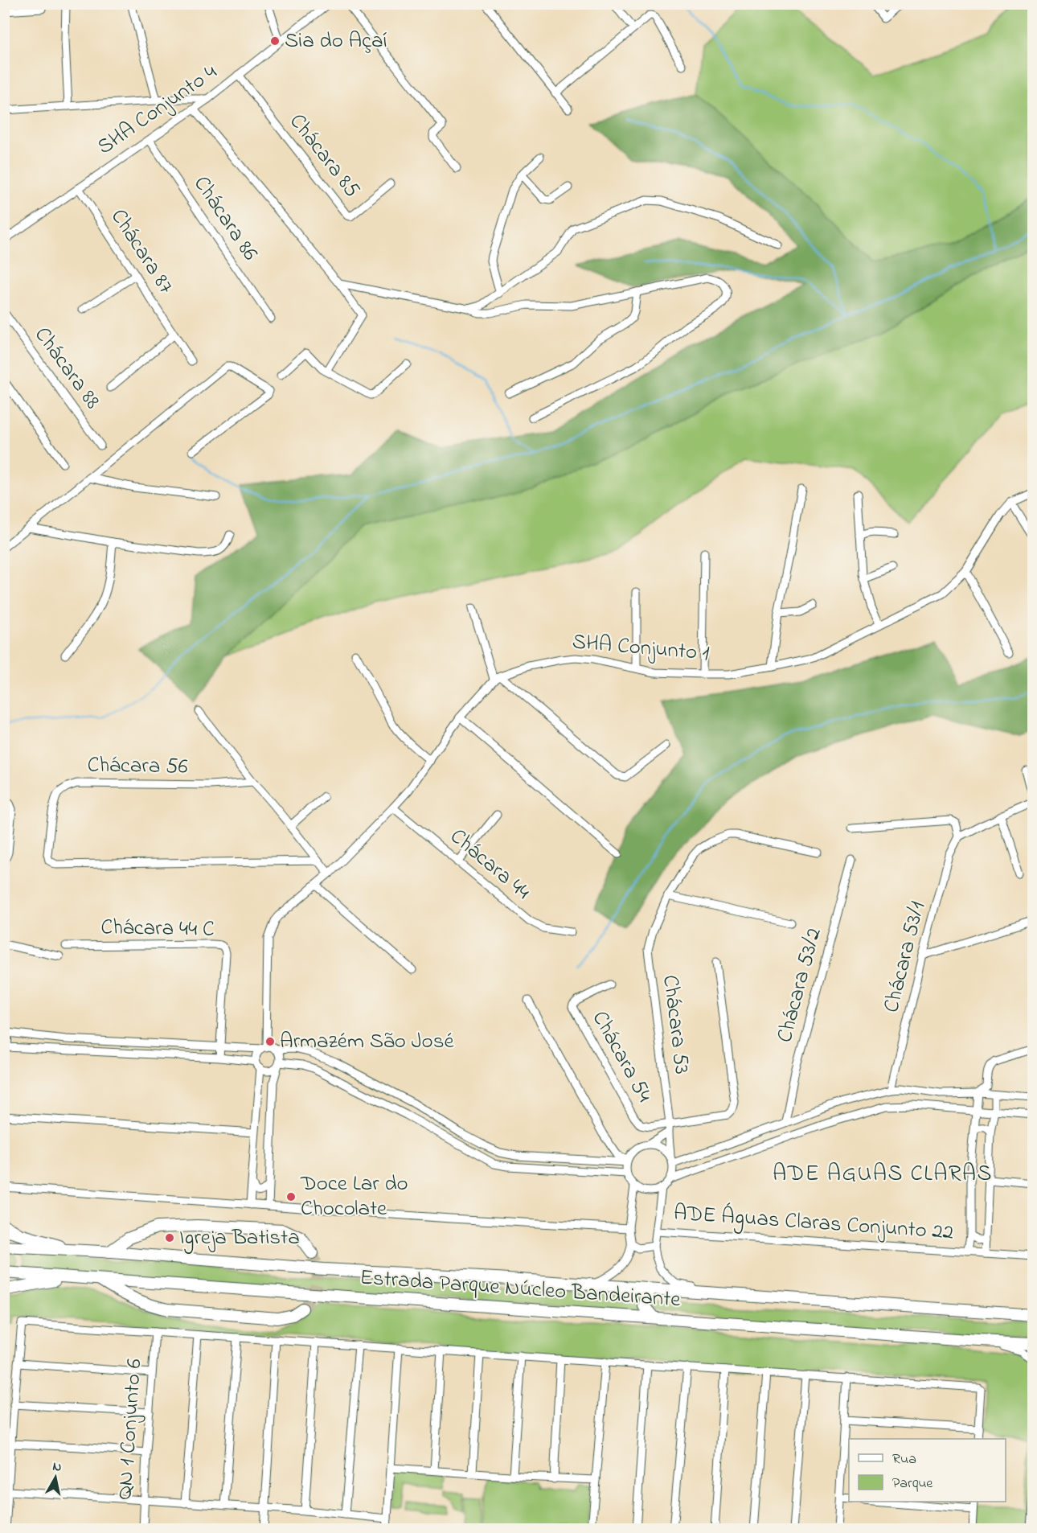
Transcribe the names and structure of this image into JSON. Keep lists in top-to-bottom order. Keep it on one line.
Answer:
{"streets":{"highway":["Estrada Parque Núcleo Bandeirante"],"street":["SHA Conjunto 4","Chácara 85","Chácara 86","Chácara 87","Chácara 88","SHA Conjunto 1","Chácara 56","Chácara 44","Chácara 44 C","Chácara 53/1","Chácara 53/2","Chácara 53","Chácara 54","ADE Águas Claras Conjunto 22","QN 1 Conjunto 6"]},"crossings":[["SHA Conjunto 4","Chácara 85"],["SHA Conjunto 4","Chácara 86"],["SHA Conjunto 4","Chácara 87"],["Chácara 53","Chácara 54"],["Chácara 53","ADE Águas Claras Conjunto 22"]],"districts":["ADE AGUAS CLARAS"],"places":["Sia do Açaí","Armazém São José","Doce Lar do Chocolate","Igreja Batista"],"legend":["Rua","Parque"],"north":"top"}
